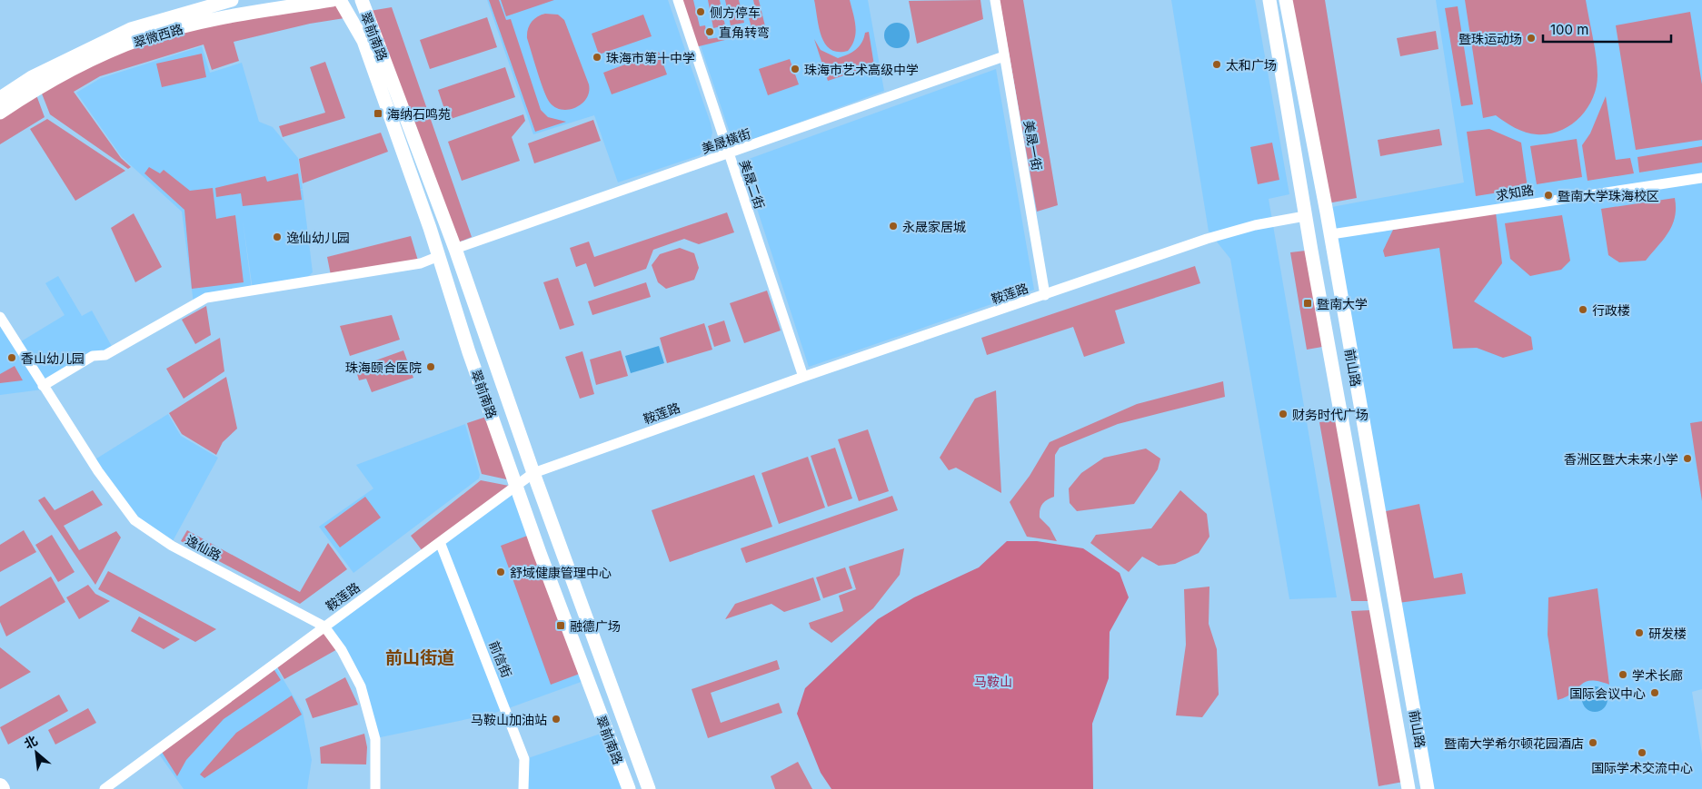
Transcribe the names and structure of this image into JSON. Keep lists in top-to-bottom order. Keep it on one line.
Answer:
{"streets":{"main road":["翠微西路","翠前南路","前山路"],"street":["美晟橫街","美晟一街","美晟二街","求知路","鞍莲路","逸仙路","前信街"]},"crossings":[["翠前南路","美晟橫街"],["翠前南路","鞍莲路"],["美晟橫街","美晟一街"],["美晟橫街","美晟二街"],["美晟一街","鞍莲路"],["美晟二街","鞍莲路"],["求知路","前山路"],["鞍莲路","前山路"],["鞍莲路","逸仙路"],["鞍莲路","前信街"]],"districts":["前山街道"],"parks":["马鞍山"],"places":{"other":["侧方停车","直角转弯","暨珠运动场","珠海市第十中学","太和广场","珠海市艺术高级中学","暨南大学珠海校区","永晟家居城","逸仙幼儿园","行政楼","香山幼儿园","珠海颐合医院","财务时代广场","香洲区暨大未来小学","舒域健康管理中心","研发楼","学术长廊","国际会议中心","马鞍山加油站","暨南大学希尔顿花园酒店","国际学术交流中心"],"transit":["海纳石鸣苑","暨南大学","融德广场"]},"scale_bar":"100 m","north":"top left"}
